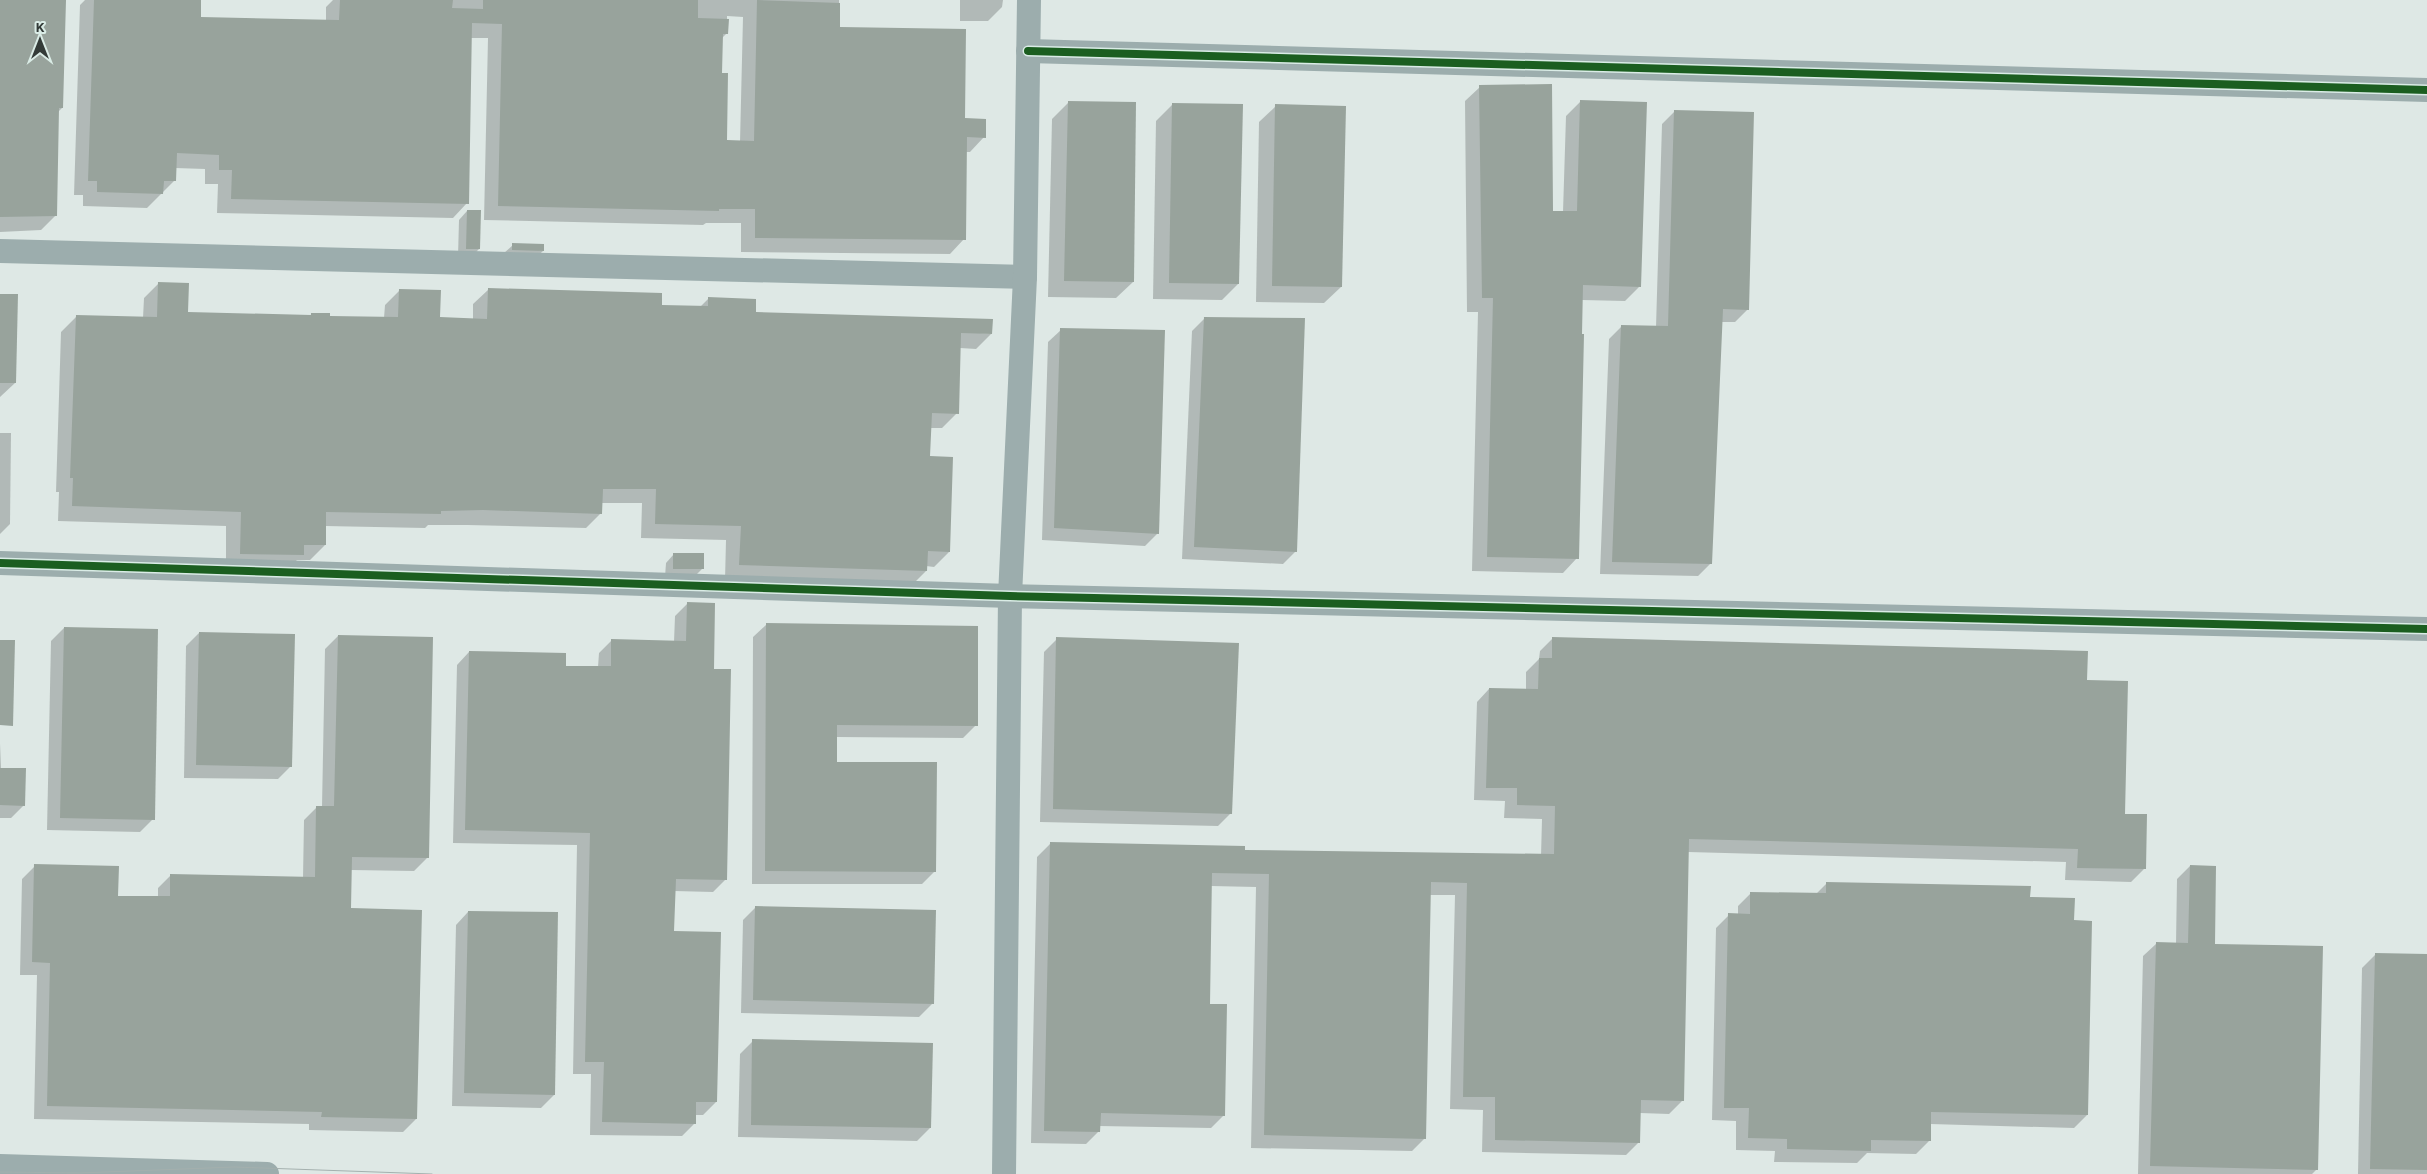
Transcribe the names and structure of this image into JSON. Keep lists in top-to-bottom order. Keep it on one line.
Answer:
{"north":"top"}
